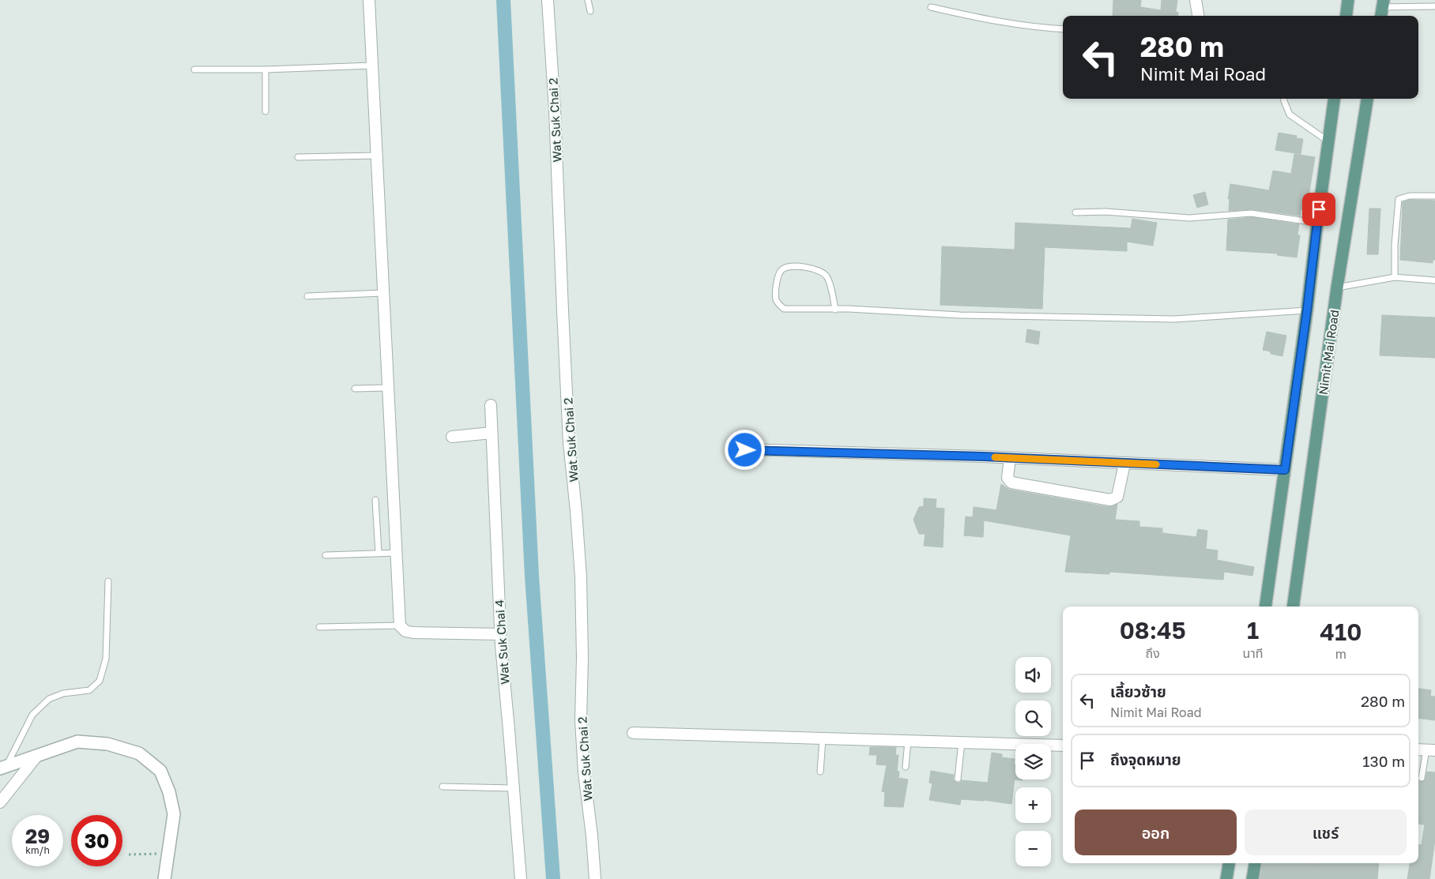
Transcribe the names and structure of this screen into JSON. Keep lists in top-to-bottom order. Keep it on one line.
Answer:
{"streets":{"main road":["Nimit Mai Road"],"street":["Wat Suk Chai 2","Wat Suk Chai 4"]},"page":{"turn":["280 m","Nimit Mai Road"],"eta":["08:45","ถึง","1","นาที","410","m"],"map_buttons":["+","−"],"list":[{"name":"เลี้ยวซ้าย","note":"Nimit Mai Road","value":"280 m"},{"name":"ถึงจุดหมาย","value":"130 m"}],"buttons":["ออก","แชร์"],"speed":"29 km/h","limit":"30"}}
